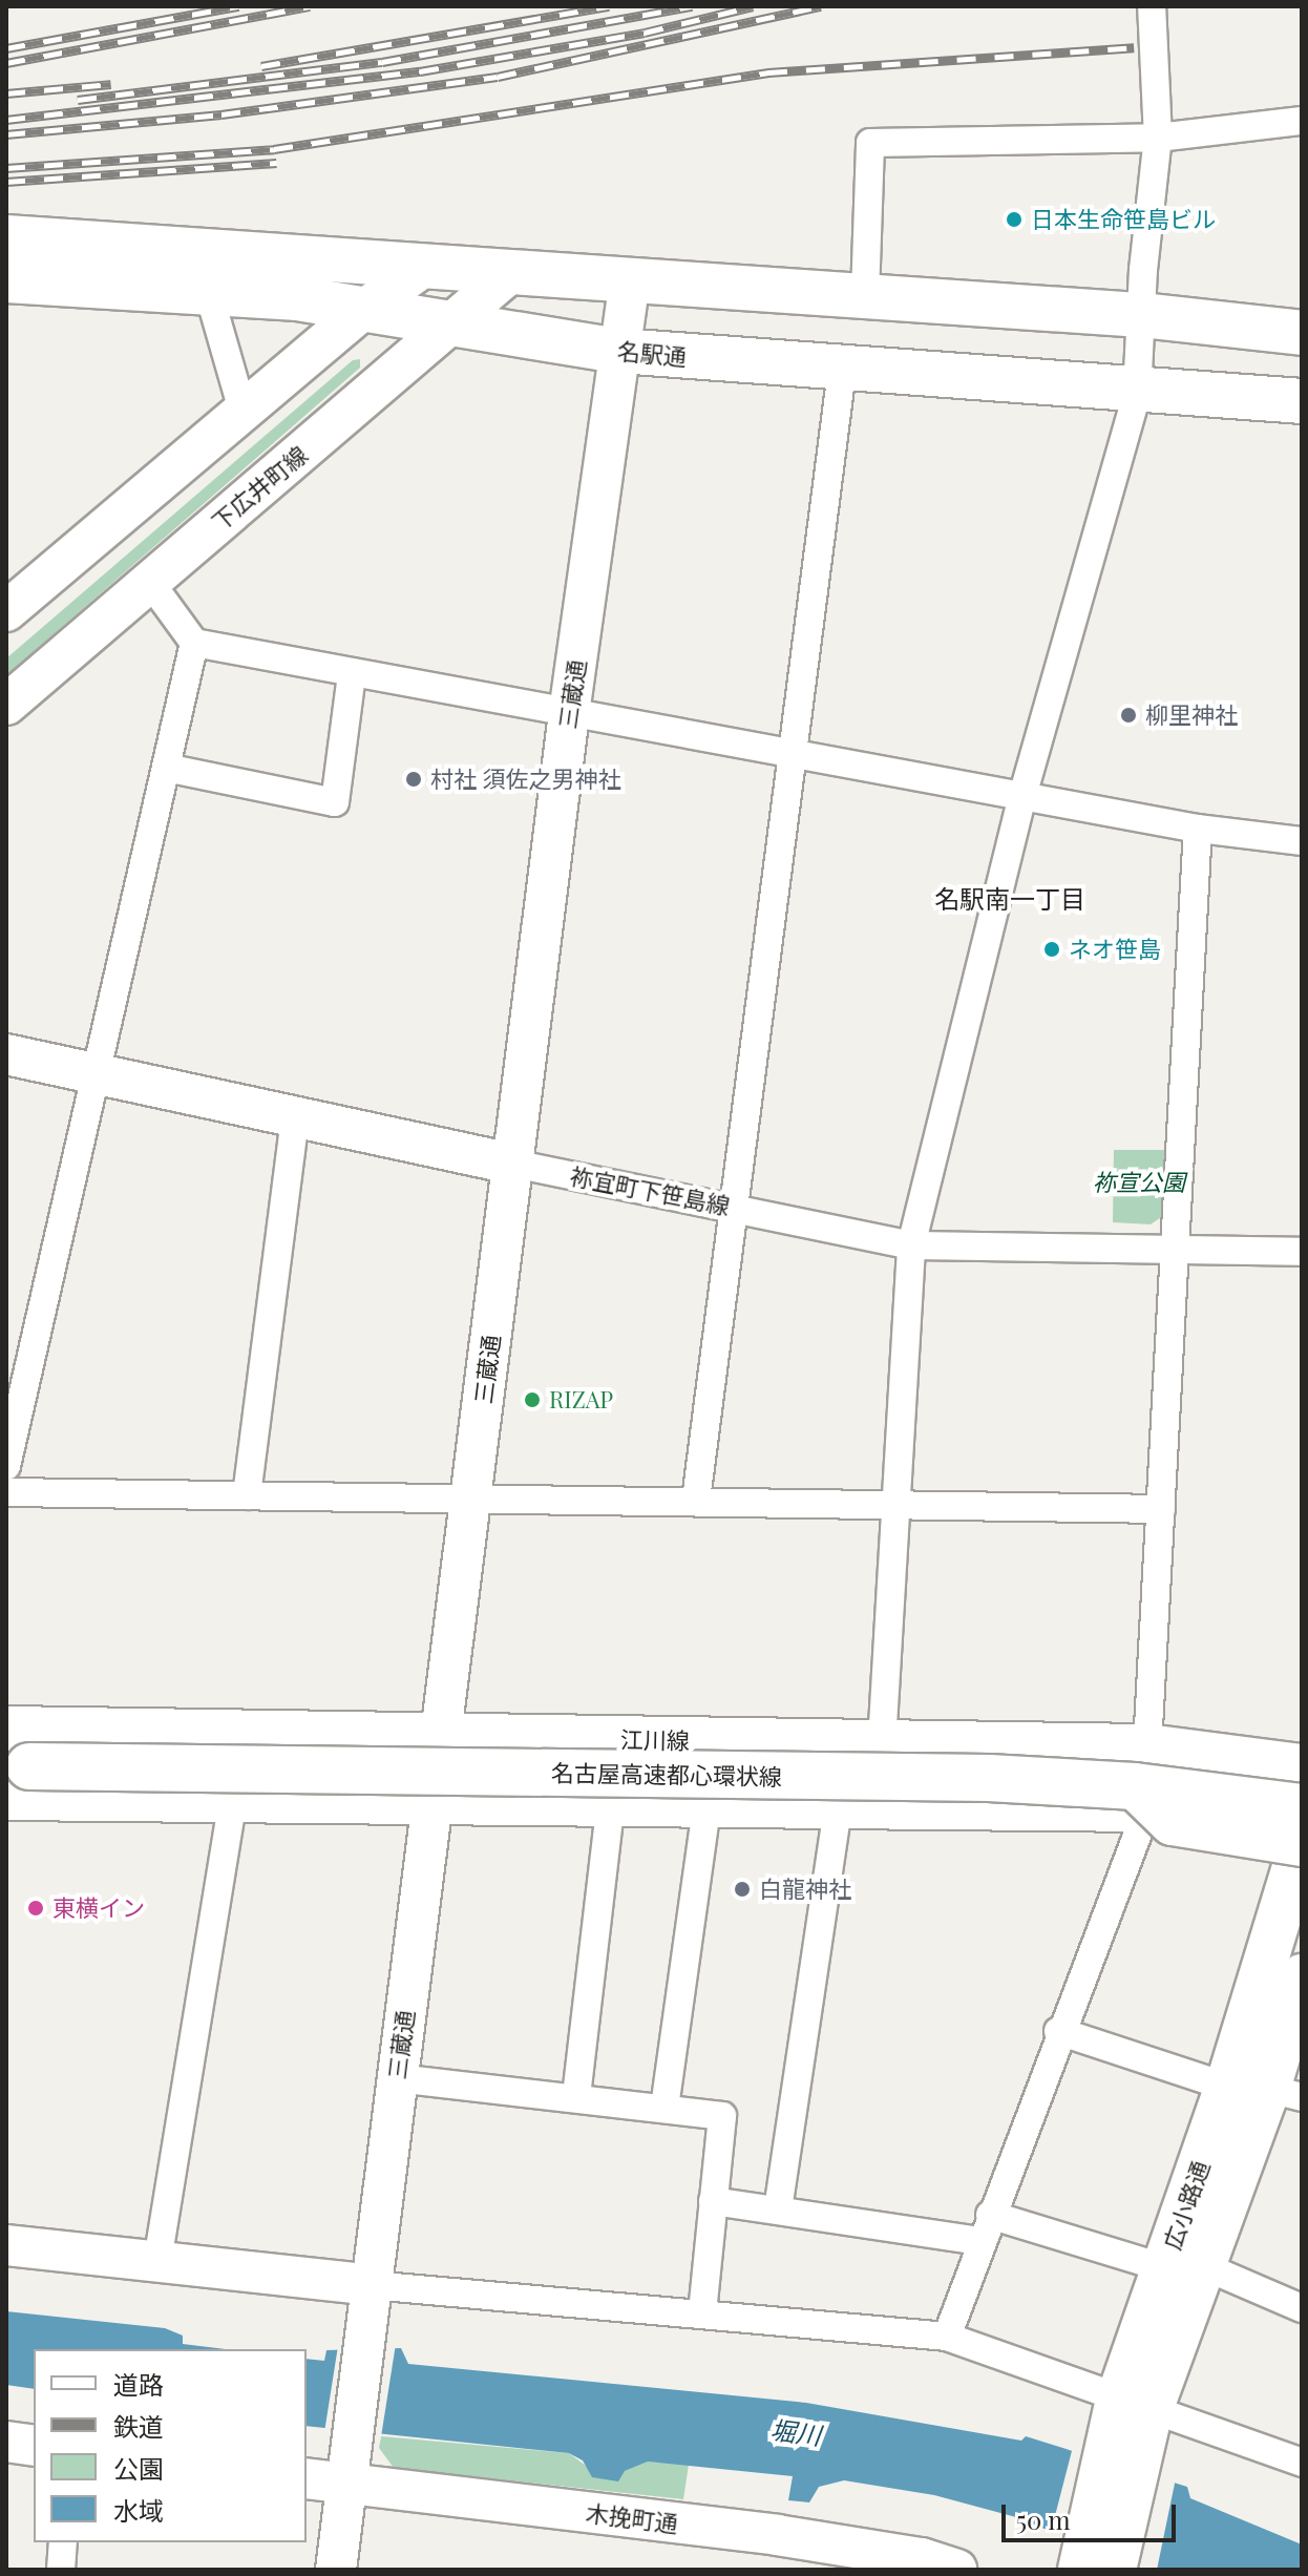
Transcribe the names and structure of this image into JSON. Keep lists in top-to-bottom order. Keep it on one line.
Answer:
{"streets":{"highway":["名古屋高速都心環状線"],"main road":["名駅通","江川線","広小路通"],"street":["下広井町線","三蔵通","祢宜町下笹島線","木挽町通"]},"crossings":[["名駅通","下広井町線"],["名駅通","三蔵通"],["三蔵通","祢宜町下笹島線"],["三蔵通","江川線"],["三蔵通","木挽町通"],["江川線","名古屋高速都心環状線"]],"districts":["名駅南一丁目"],"water":["堀川"],"parks":["祢宣公園"],"places":["日本生命笹島ビル","柳里神社","村社 須佐之男神社","ネオ笹島","RIZAP","白龍神社","東横イン"],"legend":["道路","鉄道","公園","水域"],"scale_bar":"50 m"}
